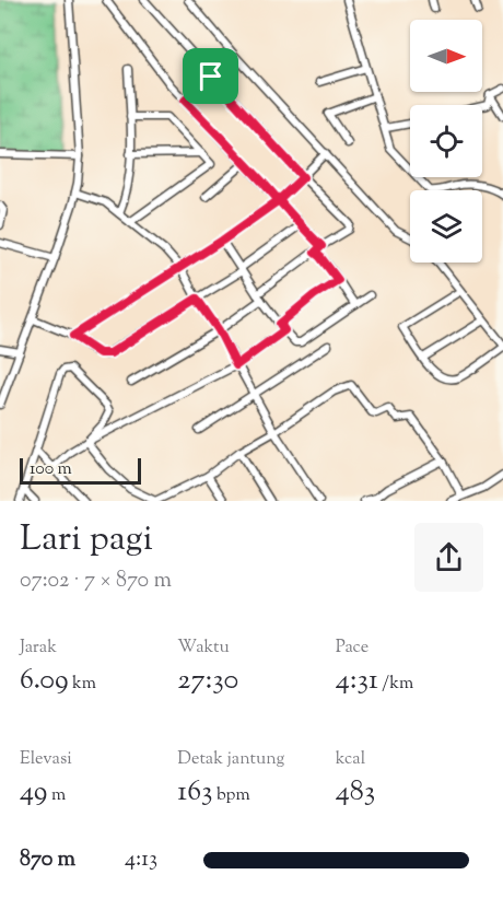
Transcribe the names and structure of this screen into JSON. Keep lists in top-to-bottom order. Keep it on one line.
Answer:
{"scale_bar":"100 m","north":"right","page":{"scale":"100 m","heading":["Lari pagi","07:02 · 7 × 870 m"],"stats":[["Jarak","6.09 km"],["Waktu","27:30"],["Pace","4:31 /km"],["Elevasi","49 m"],["Detak jantung","163 bpm"],["kcal","483"]],"list":[{"name":"870 m","note":"4:13"}]}}
